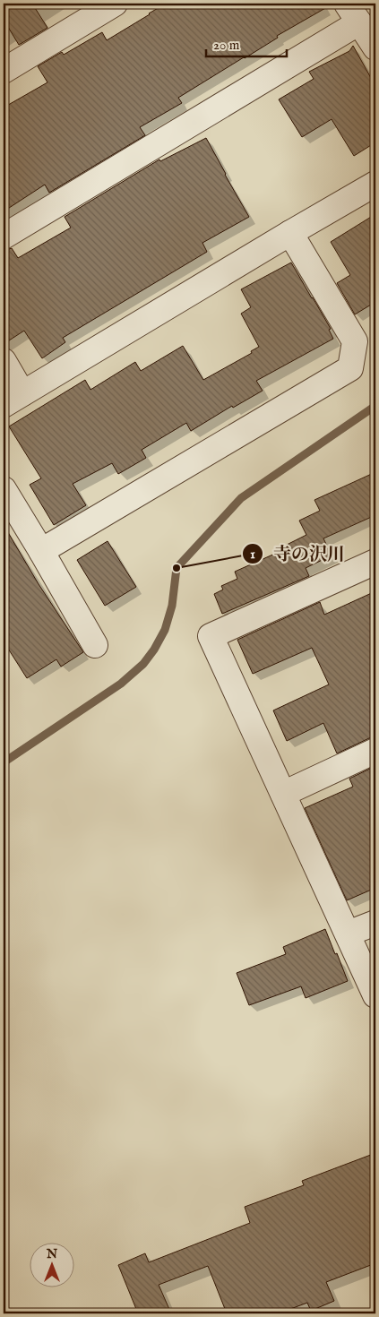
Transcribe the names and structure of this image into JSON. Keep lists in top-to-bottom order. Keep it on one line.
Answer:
{"places":["寺の沢川"],"scale_bar":"20 m","north":"top"}
